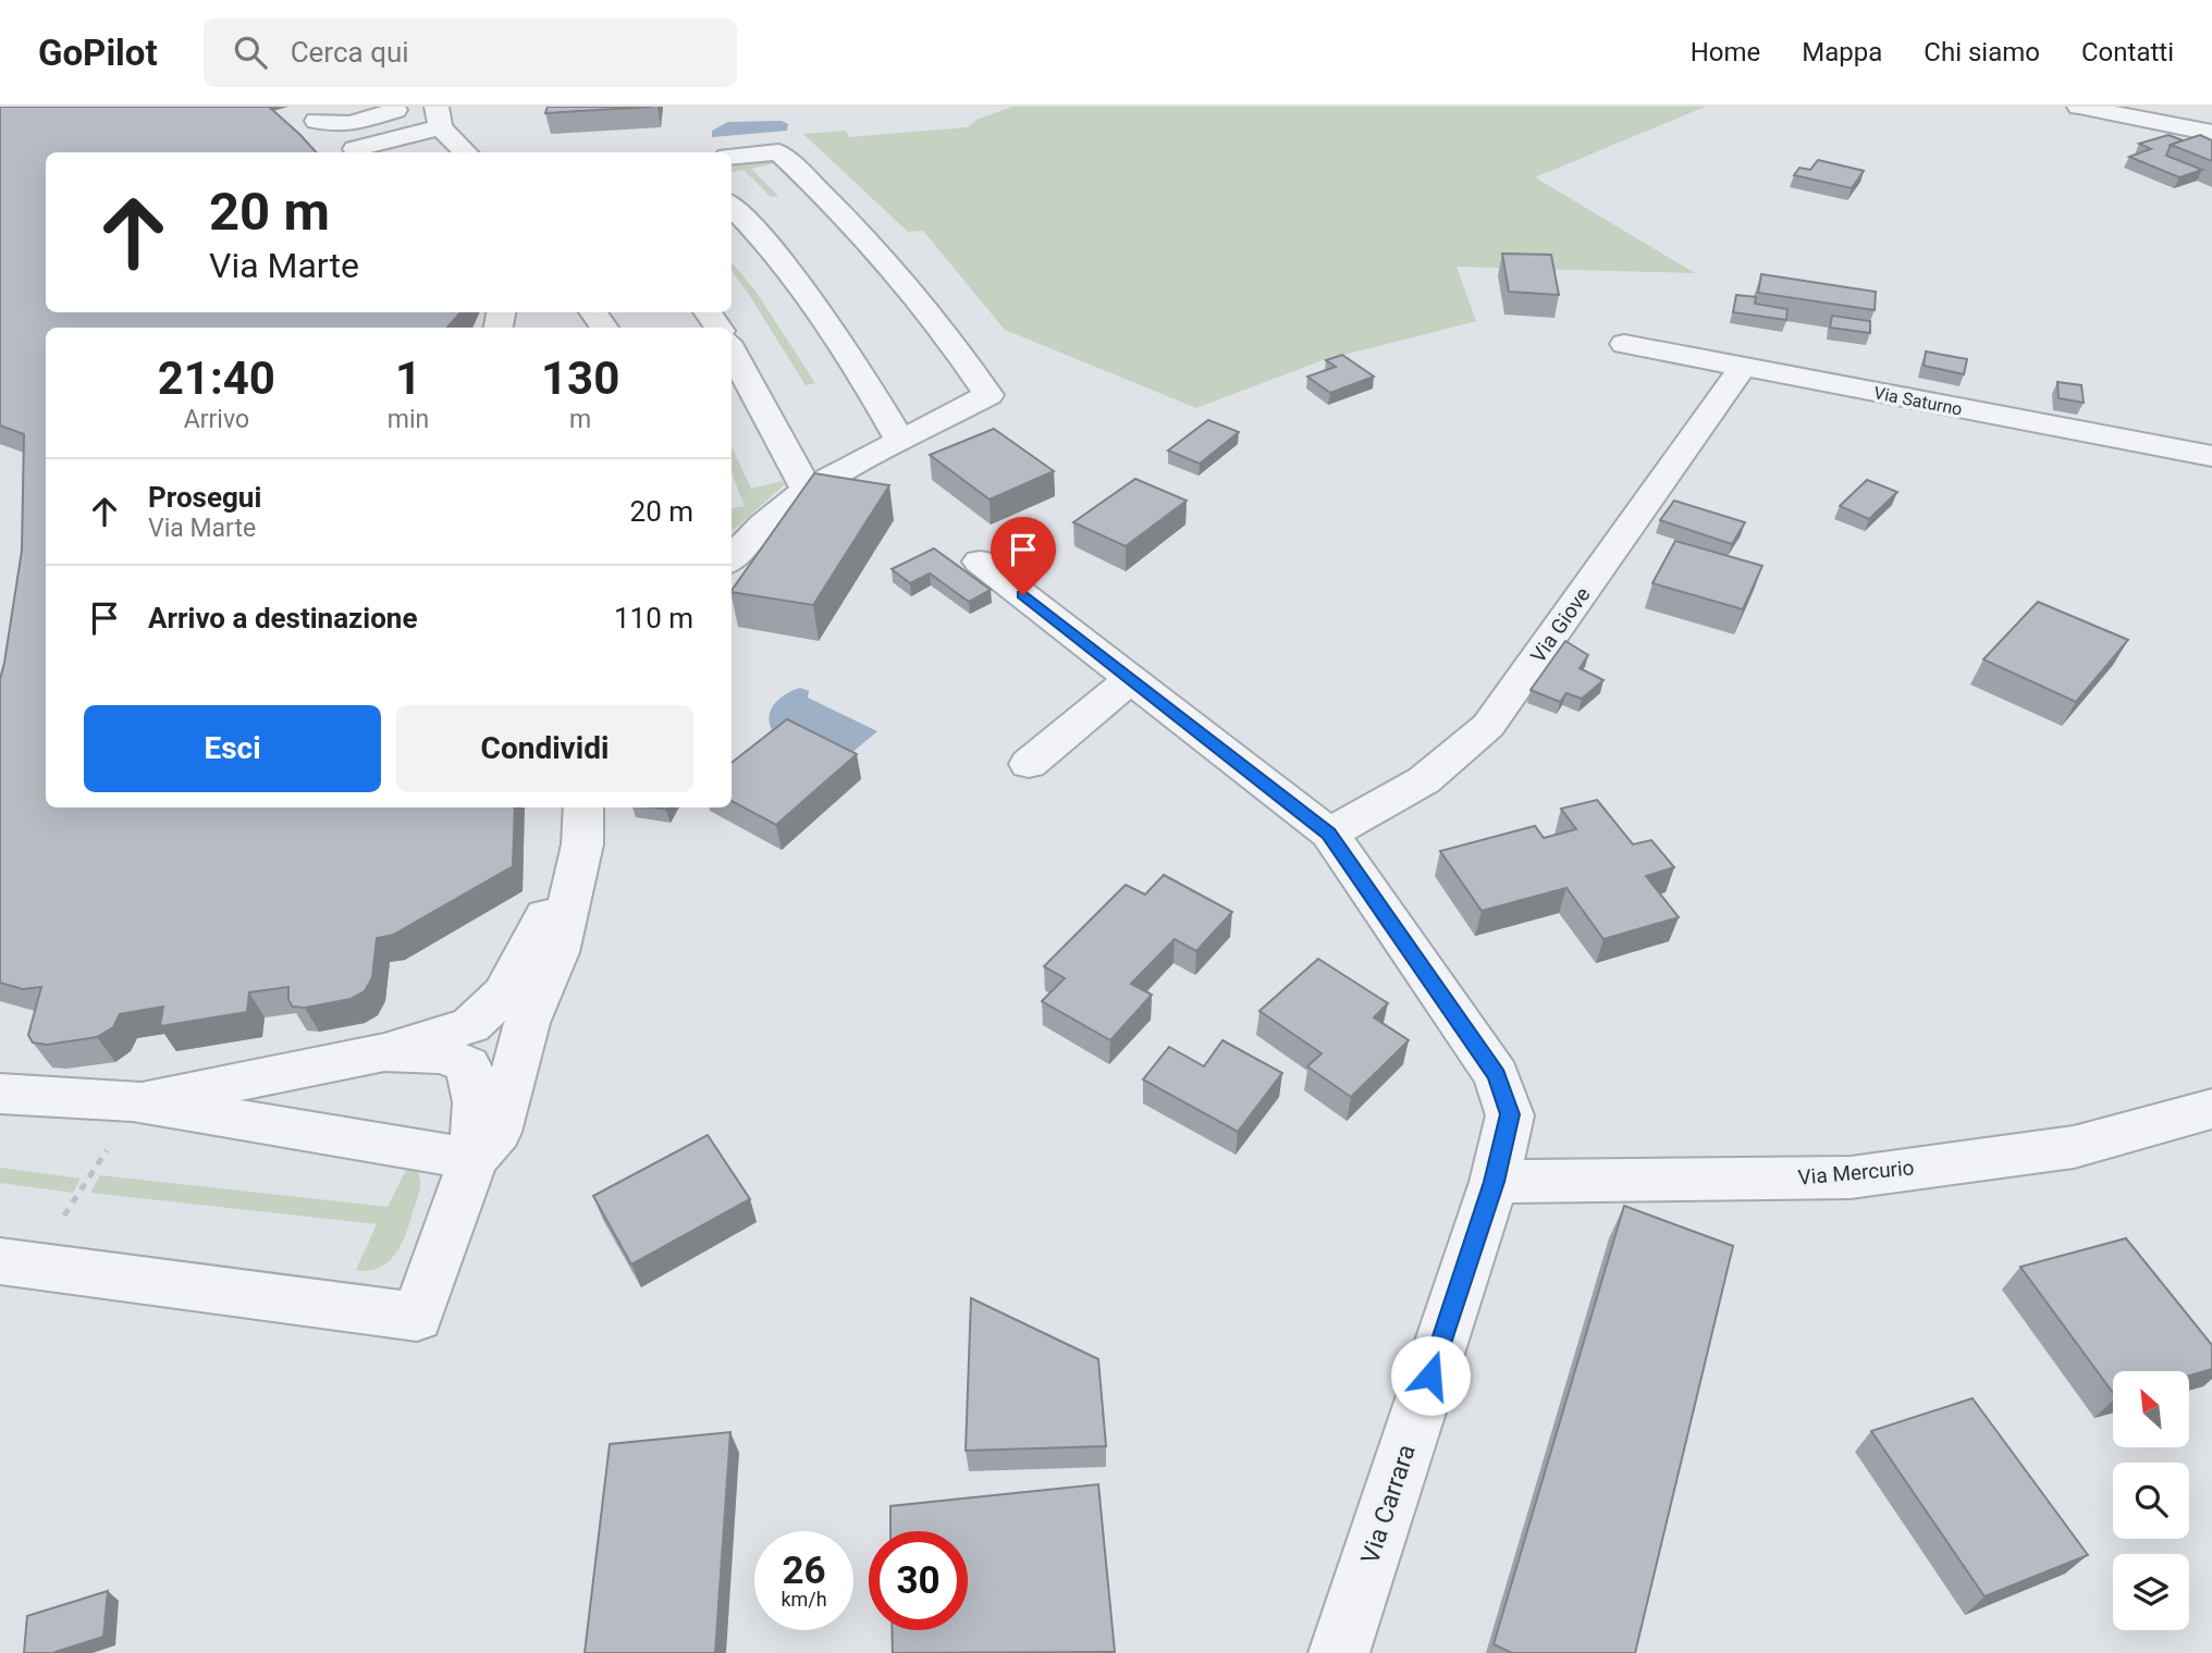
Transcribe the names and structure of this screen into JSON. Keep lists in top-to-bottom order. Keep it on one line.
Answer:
{"streets":{"street":["Via Saturno","Via Giove","Via Mercurio","Via Carrara"]},"crossings":[["Via Saturno","Via Giove"],["Via Giove","Via Carrara"],["Via Mercurio","Via Carrara"]],"north":"top left","page":{"header":"GoPilot","search":"Cerca qui","nav":["Home","Mappa","Chi siamo","Contatti"],"turn":["20 m","Via Marte"],"eta":["21:40","Arrivo","1","min","130","m"],"list":[{"name":"Prosegui","note":"Via Marte","value":"20 m"},{"name":"Arrivo a destinazione","value":"110 m"}],"buttons":["Esci","Condividi"],"speed":"26 km/h","limit":"30"}}
